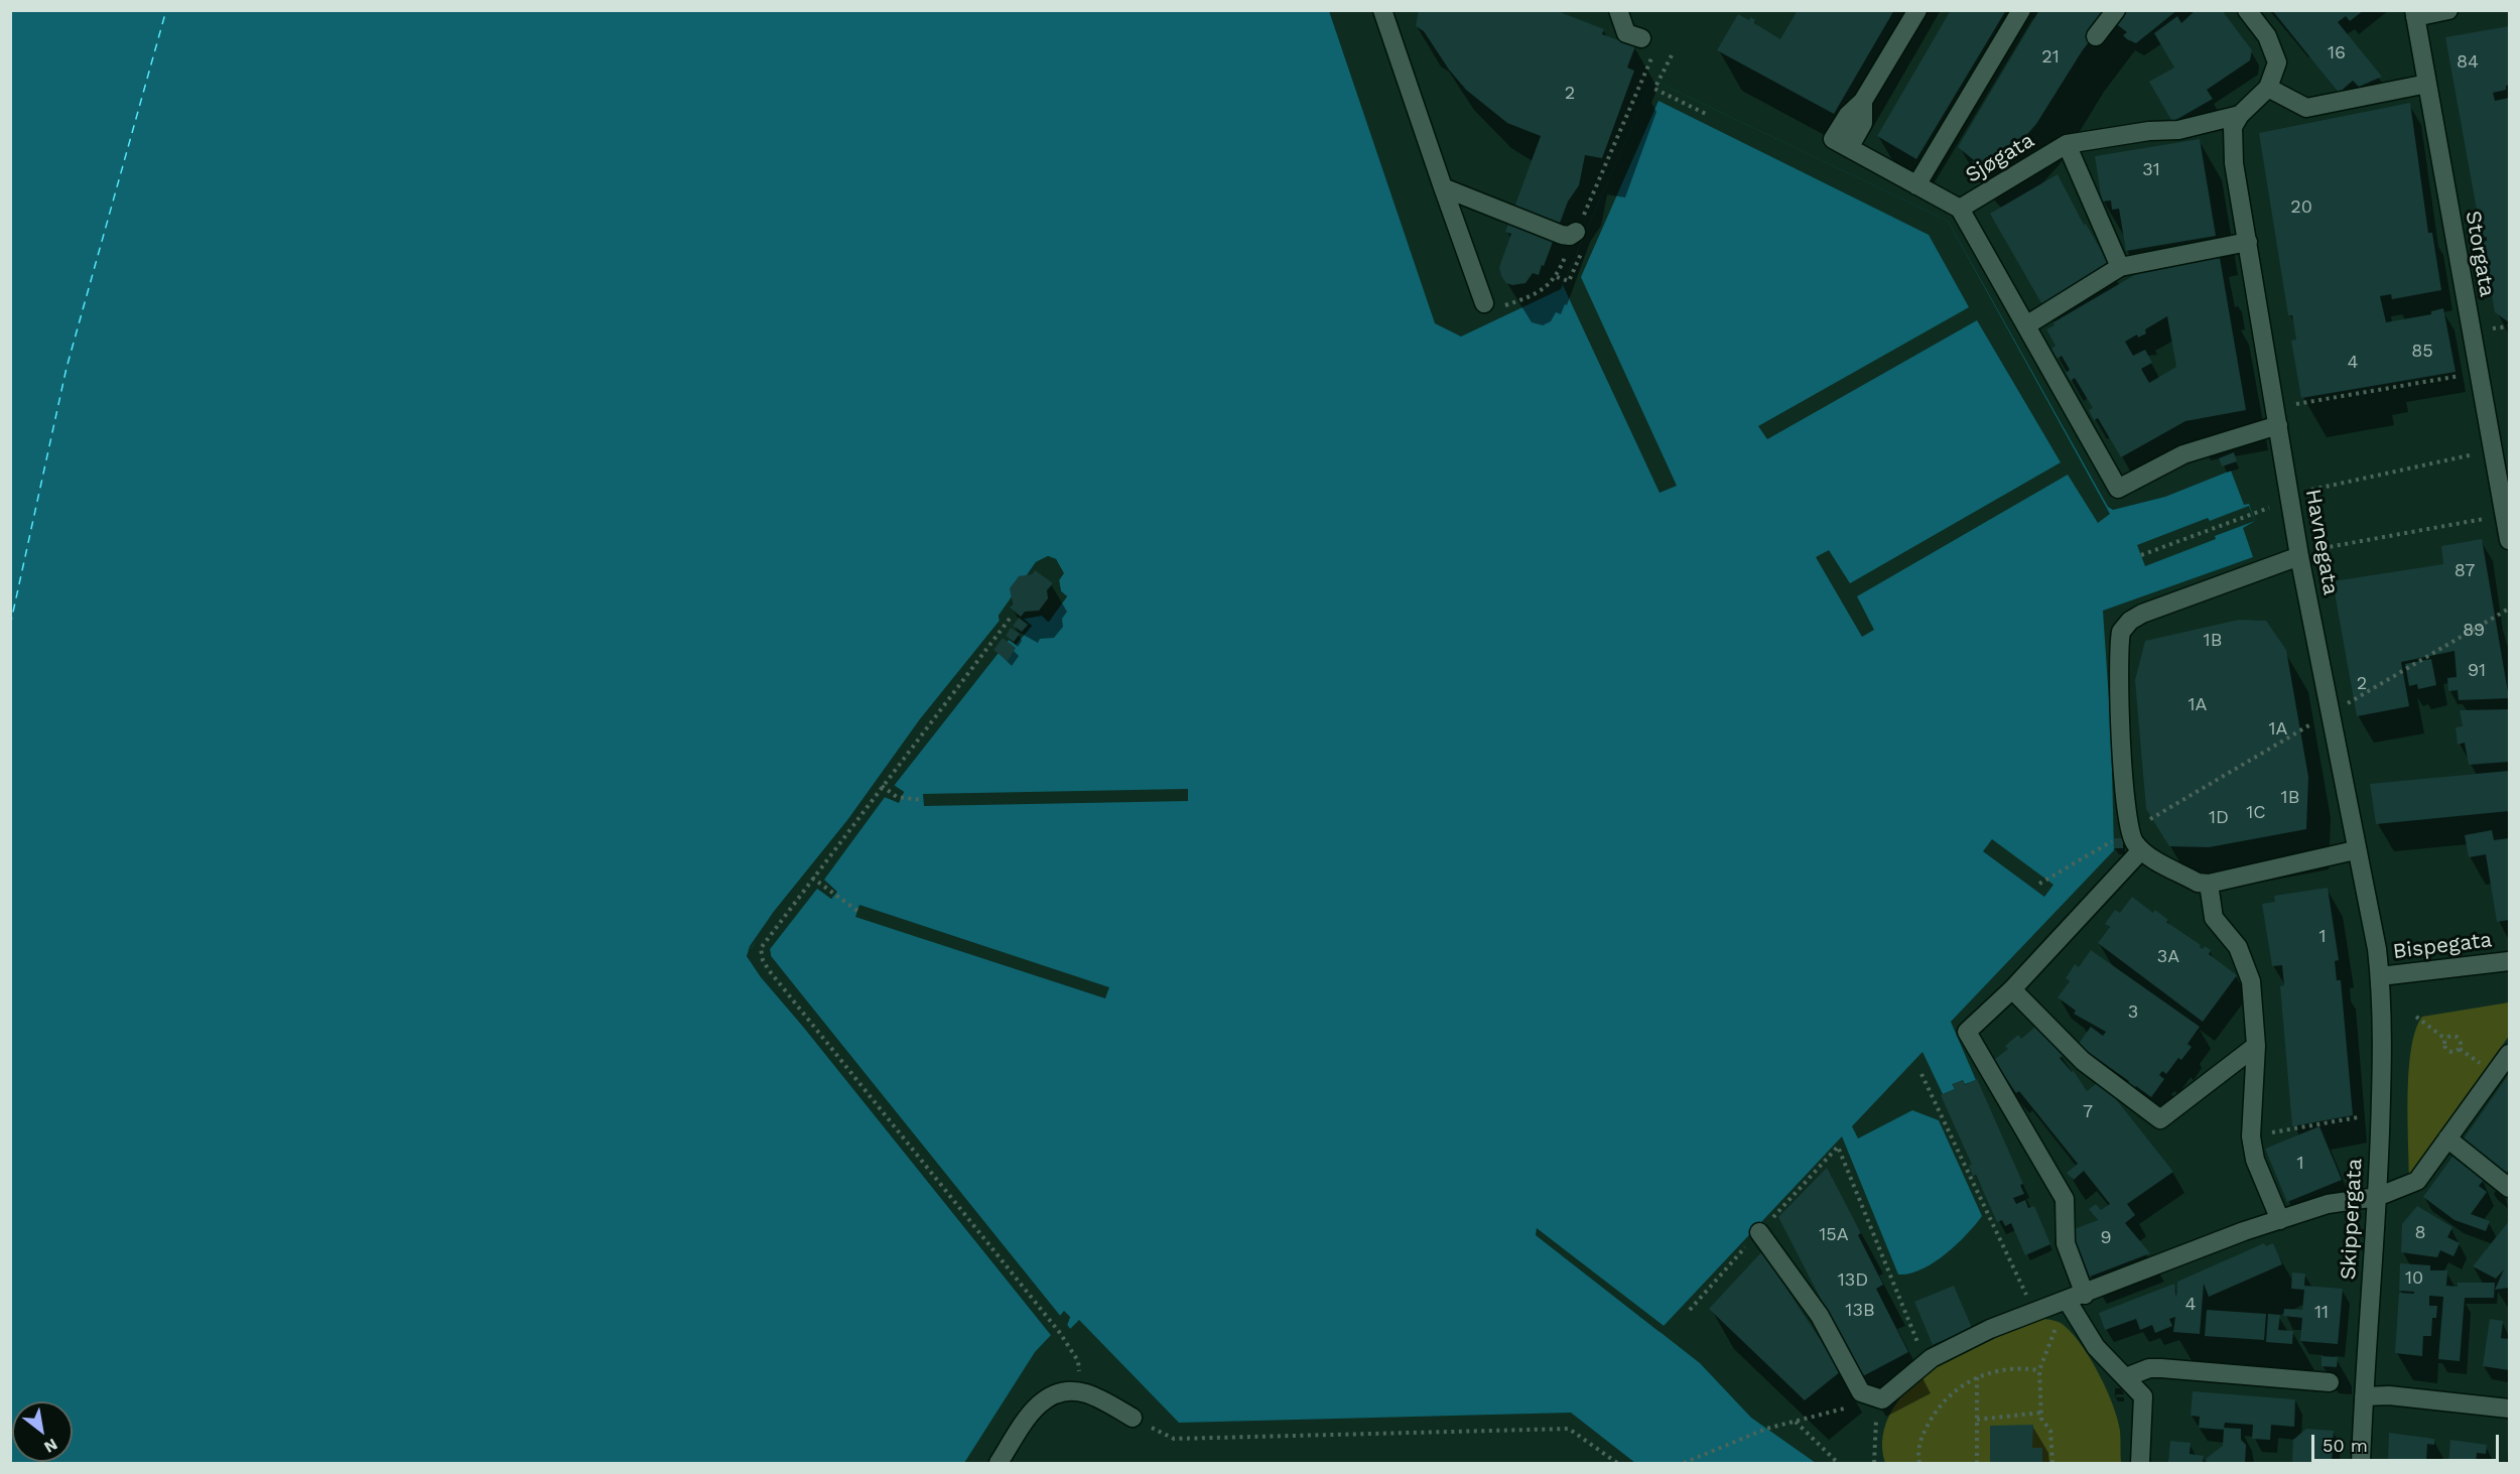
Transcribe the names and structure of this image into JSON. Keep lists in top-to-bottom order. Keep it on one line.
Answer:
{"streets":{"street":["Sjøgata","Storgata","Havnegata","Bispegata","Skippergata"]},"crossings":[["Sjøgata","Havnegata"],["Havnegata","Bispegata"],["Havnegata","Skippergata"],["Bispegata","Skippergata"]],"house_numbers":["16","21","84","2","31","20","85","4","87","89","1B","91","2","1A","1A","1B","1C","1D","1","3A","3","7","1","8","15A","9","10","13D","4","13B","11"],"scale_bar":"50 m","north":"bottom right"}
